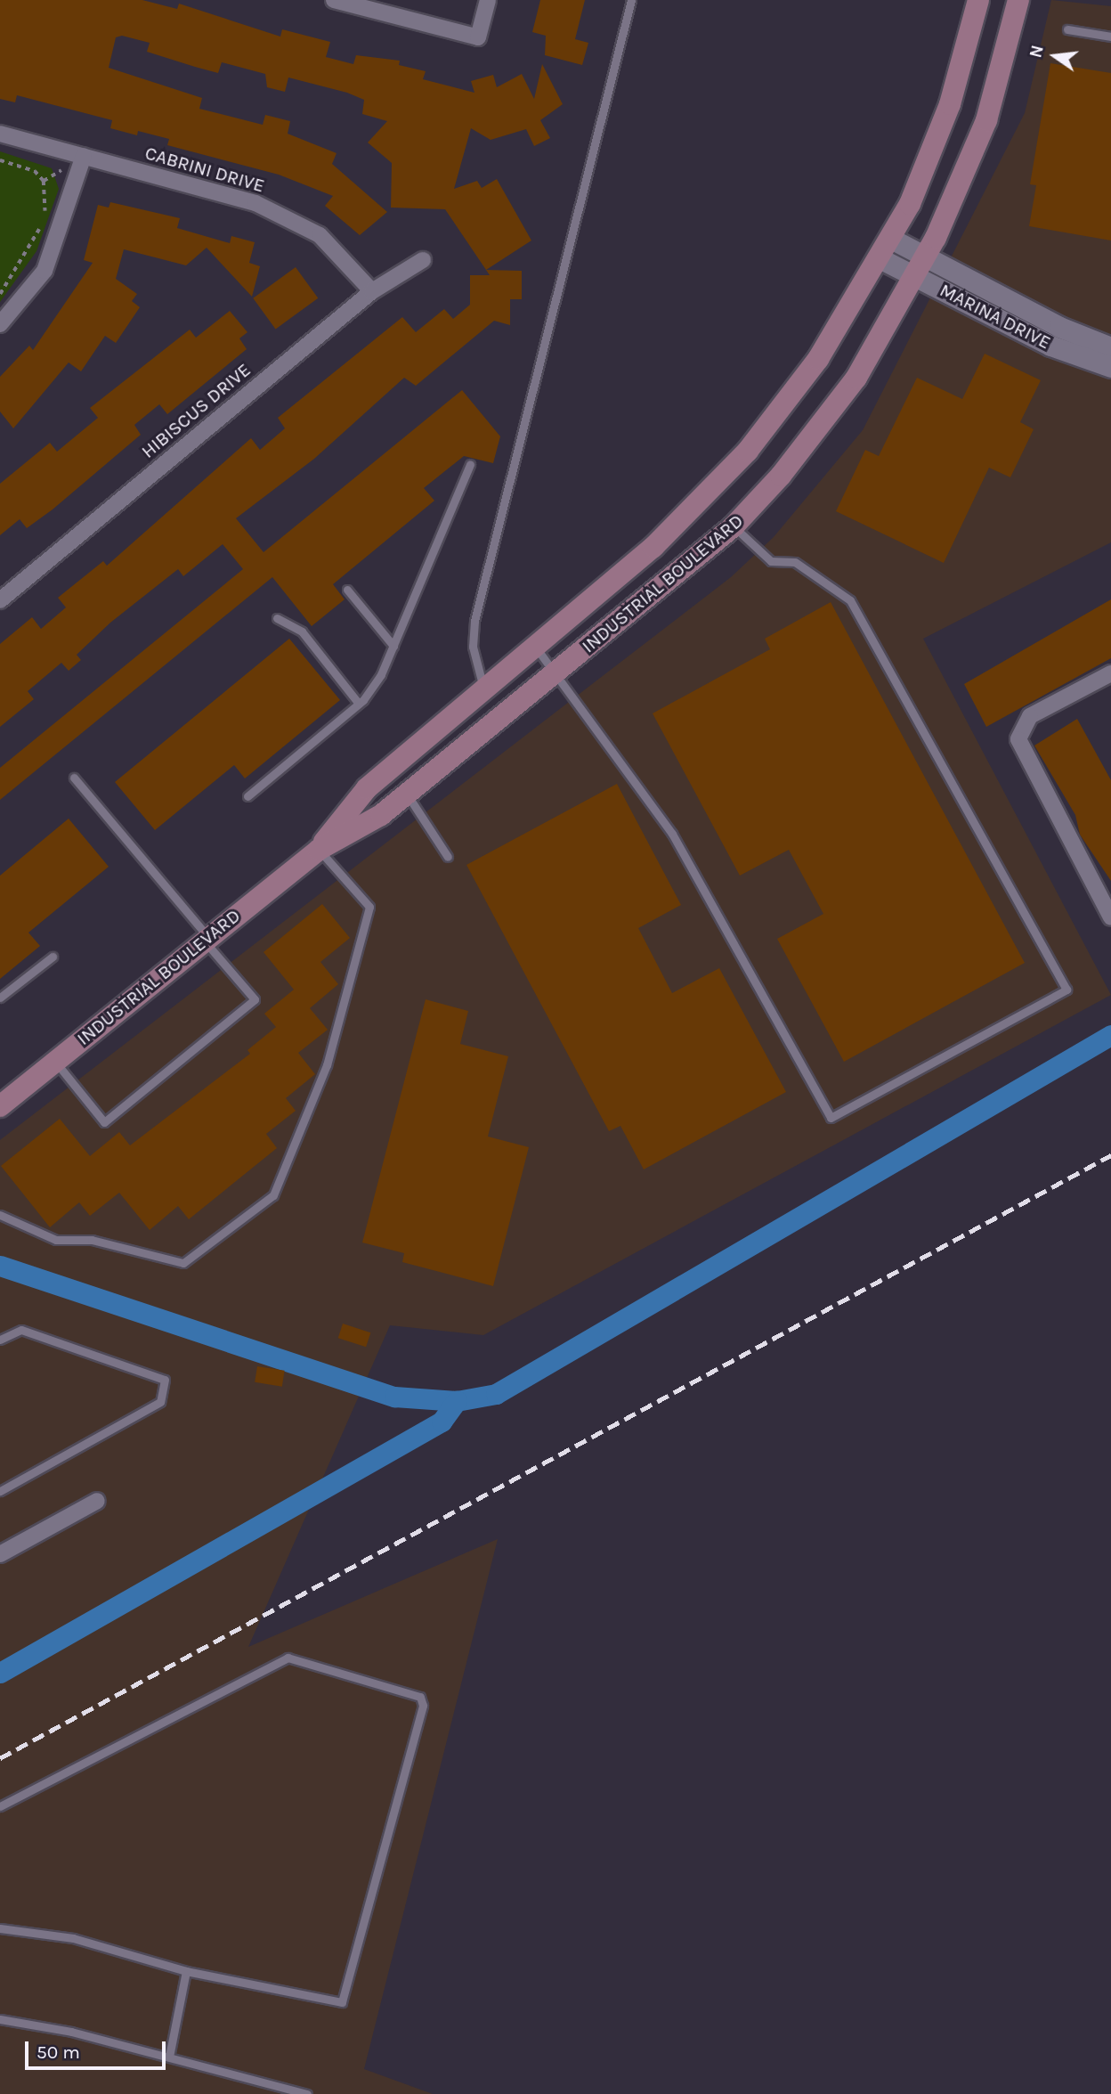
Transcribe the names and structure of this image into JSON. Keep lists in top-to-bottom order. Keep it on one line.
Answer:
{"streets":{"main road":["INDUSTRIAL BOULEVARD"],"street":["CABRINI DRIVE","MARINA DRIVE","HIBISCUS DRIVE"]},"crossings":[["CABRINI DRIVE","HIBISCUS DRIVE"],["MARINA DRIVE","INDUSTRIAL BOULEVARD"]],"scale_bar":"50 m","north":"left"}
